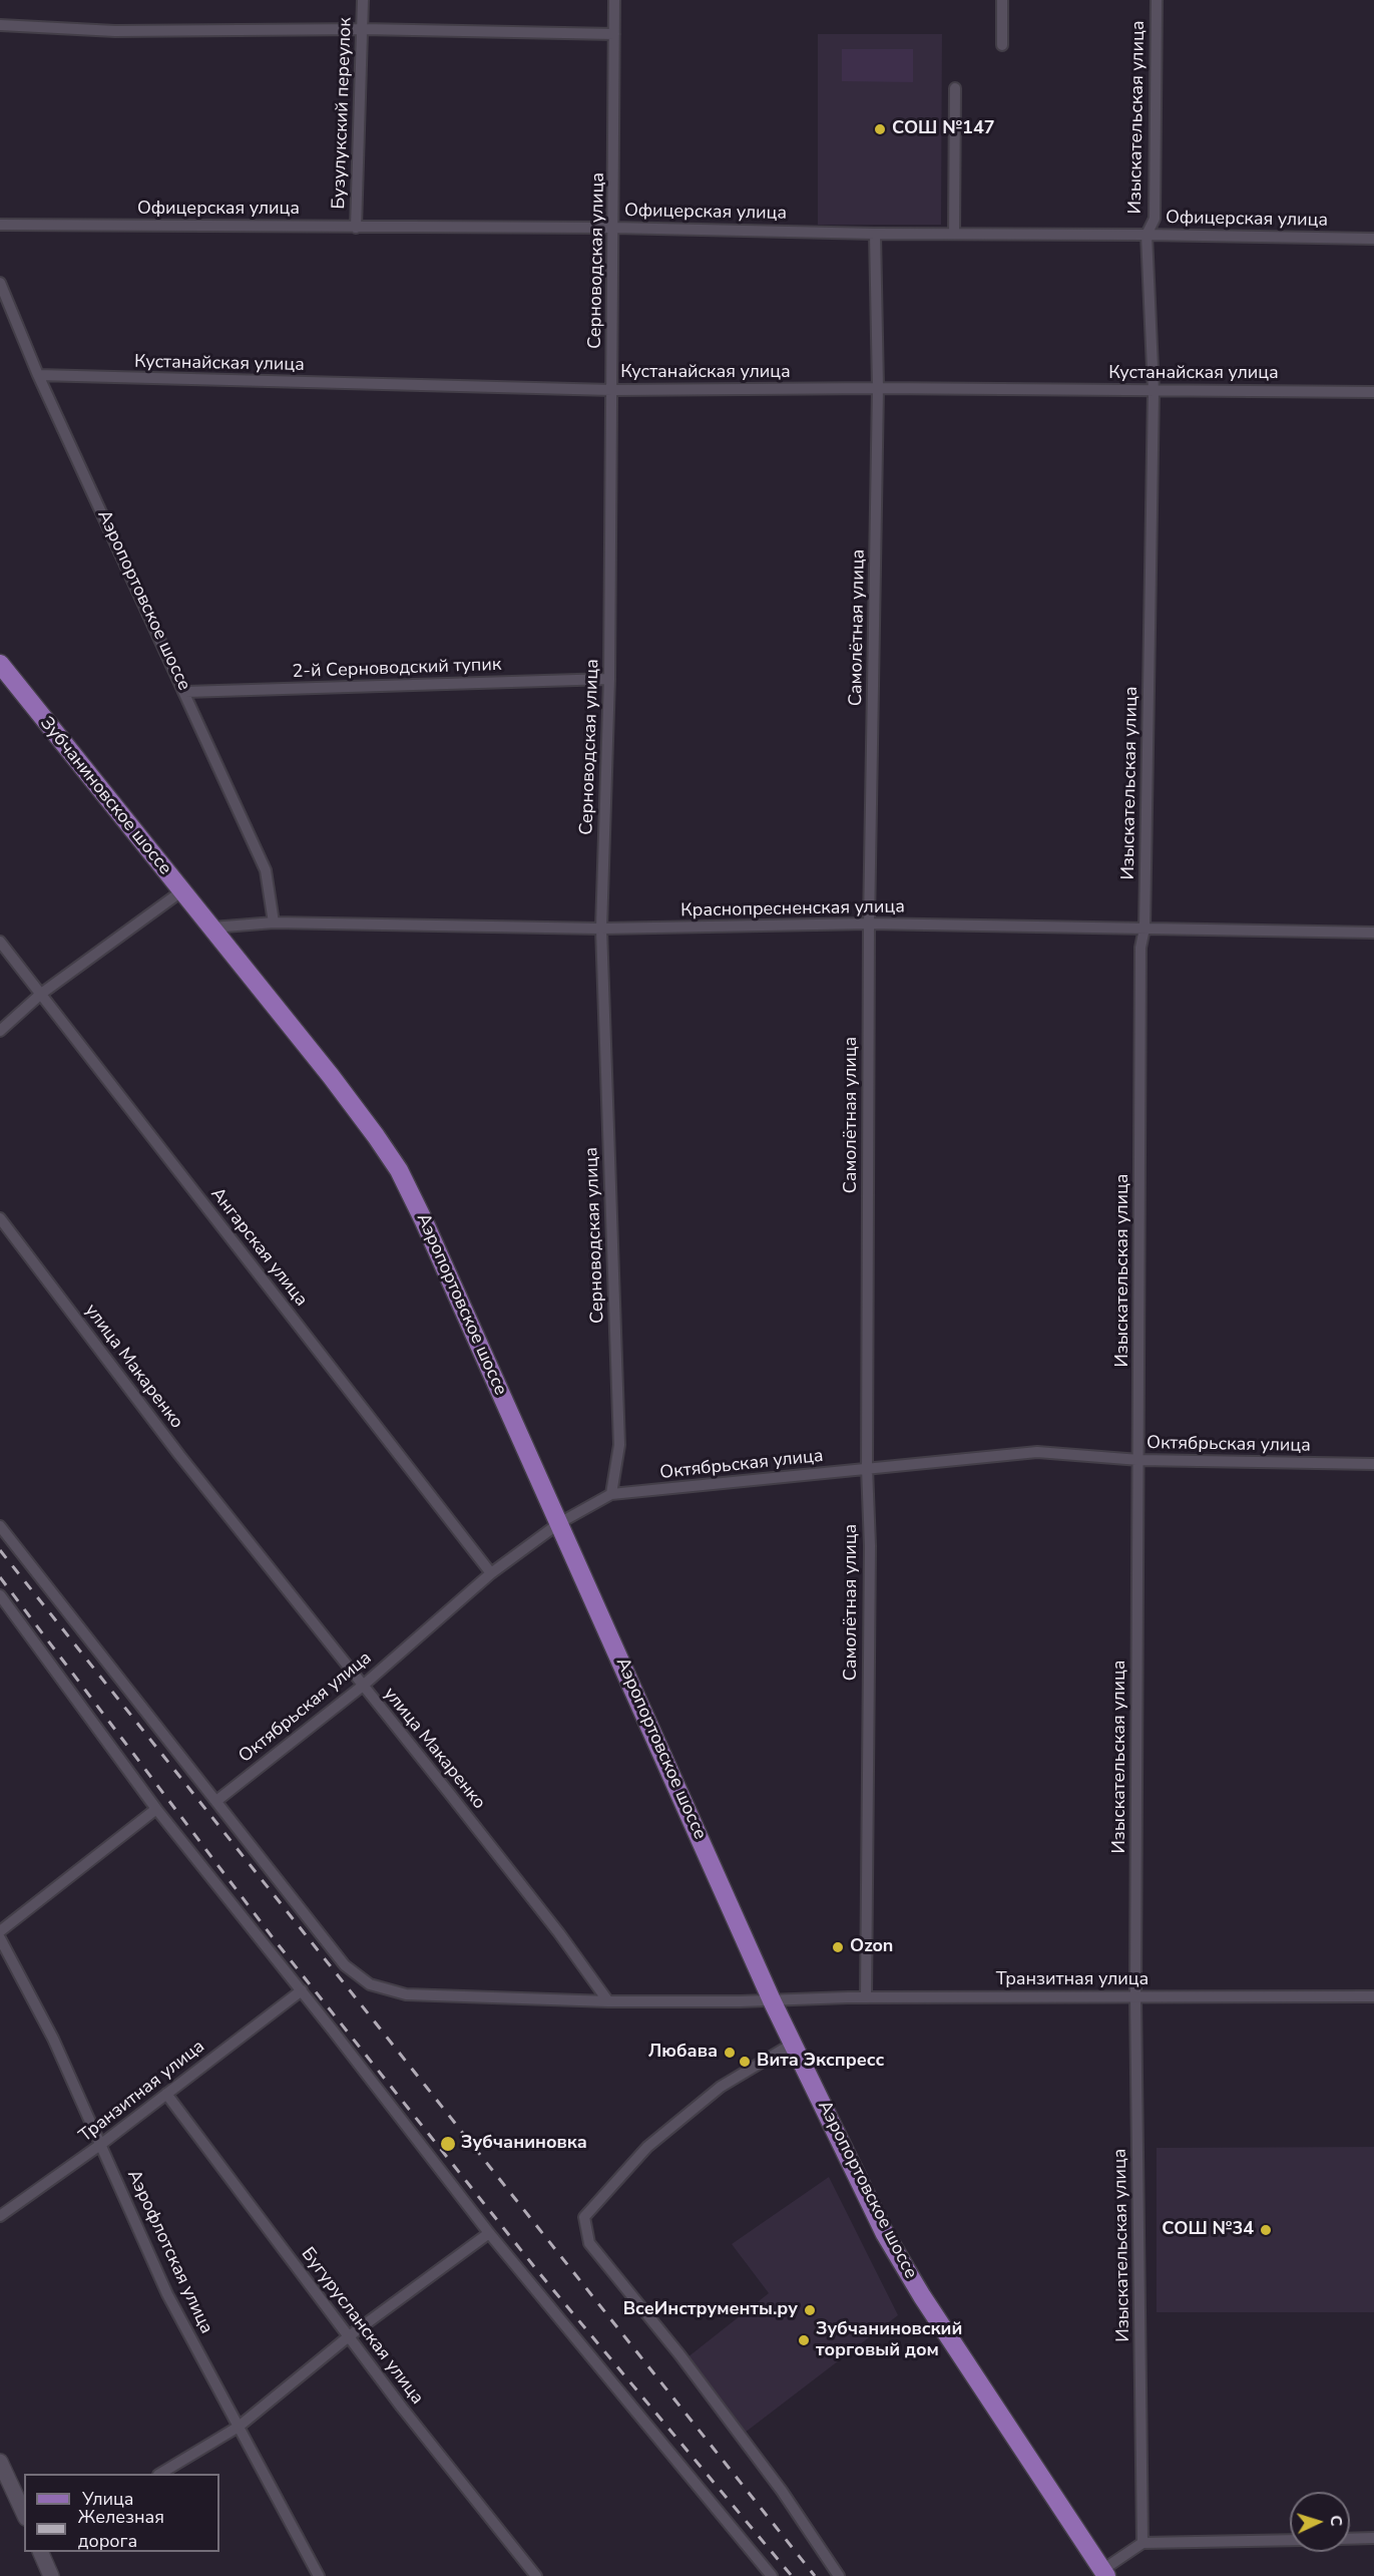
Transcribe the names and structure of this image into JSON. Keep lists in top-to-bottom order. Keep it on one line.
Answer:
{"streets":{"main road":["Аэропортовское шоссе","Зубчаниновское шоссе"],"street":["Бузулукский переулок","Изыскательская улица","Офицерская улица","Серноводская улица","Кустанайская улица","Самолётная улица","2-й Серноводский тупик","Краснопресненская улица","Ангарская улица","улица Макаренко","Октябрьская улица","Транзитная улица","Аэрофлотская улица","Бугурусланская улица"]},"crossings":[["Бузулукский переулок","Офицерская улица"],["Изыскательская улица","Офицерская улица"],["Изыскательская улица","Кустанайская улица"],["Изыскательская улица","Краснопресненская улица"],["Изыскательская улица","Октябрьская улица"],["Изыскательская улица","Транзитная улица"],["Офицерская улица","Серноводская улица"],["Офицерская улица","Самолётная улица"],["Серноводская улица","Кустанайская улица"],["Серноводская улица","2-й Серноводский тупик"],["Серноводская улица","Краснопресненская улица"],["Серноводская улица","Октябрьская улица"],["Кустанайская улица","Аэропортовское шоссе"],["Кустанайская улица","Самолётная улица"],["Аэропортовское шоссе","2-й Серноводский тупик"],["Аэропортовское шоссе","Зубчаниновское шоссе"],["Аэропортовское шоссе","Краснопресненская улица"],["Аэропортовское шоссе","Октябрьская улица"],["Аэропортовское шоссе","Транзитная улица"],["Самолётная улица","Краснопресненская улица"],["Самолётная улица","Октябрьская улица"],["Самолётная улица","Транзитная улица"],["Зубчаниновское шоссе","Краснопресненская улица"],["Ангарская улица","Октябрьская улица"],["улица Макаренко","Октябрьская улица"],["Транзитная улица","Аэрофлотская улица"],["Транзитная улица","Бугурусланская улица"]],"places":["СОШ №147","Ozon","Любава","Вита Экспресс","Зубчаниновка","СОШ №34","ВсеИнструменты.ру","Зубчаниновский торговый дом"],"legend":["Улица","Железная дорога"],"north":"right"}
